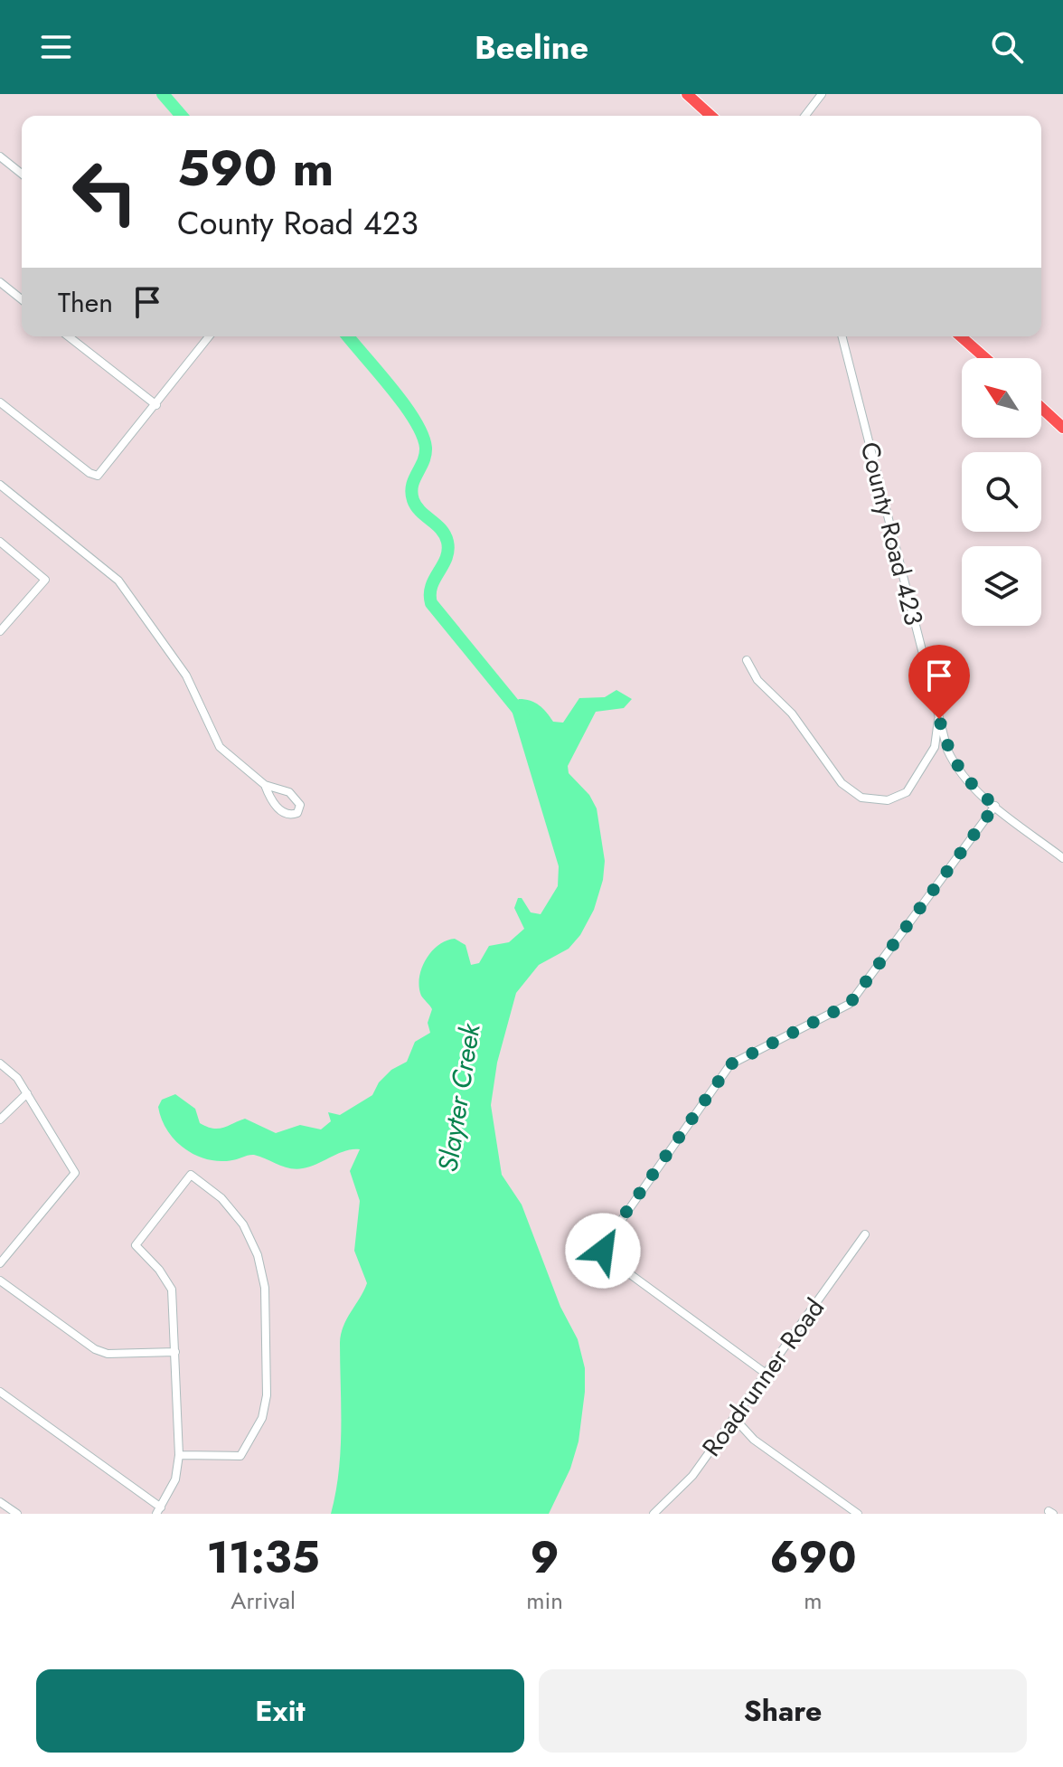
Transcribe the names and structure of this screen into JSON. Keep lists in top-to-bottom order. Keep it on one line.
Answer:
{"streets":{"street":["County Road 423","Roadrunner Road"]},"water":["Slayter Creek"],"north":"top left","page":{"header":"Beeline","turn":["590 m","County Road 423"],"then":"Then","eta":["11:35","Arrival","9","min","690","m"],"buttons":["Exit","Share"]}}
